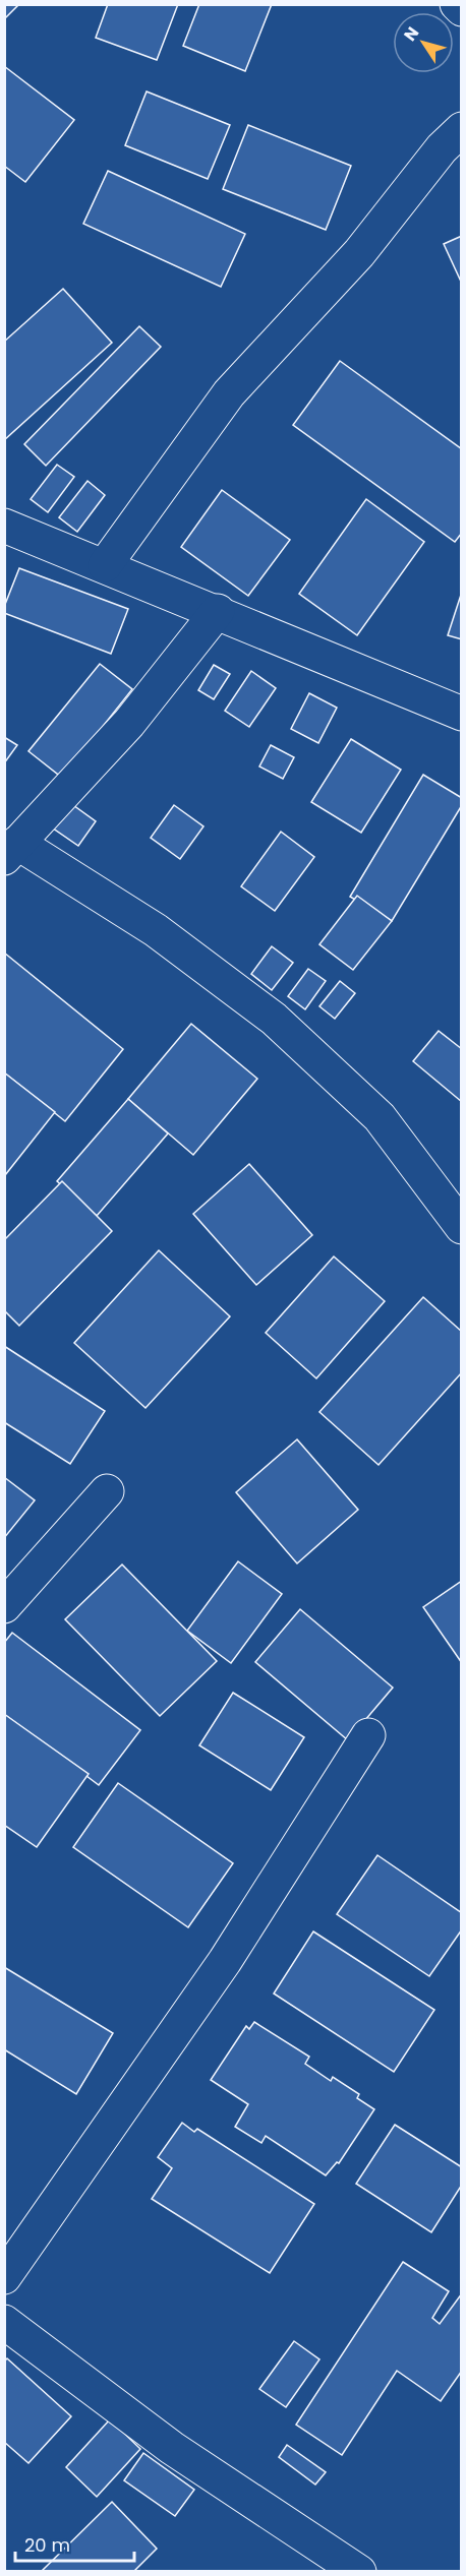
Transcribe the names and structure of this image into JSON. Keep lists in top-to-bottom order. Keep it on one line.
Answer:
{"scale_bar":"20 m","north":"top left"}
